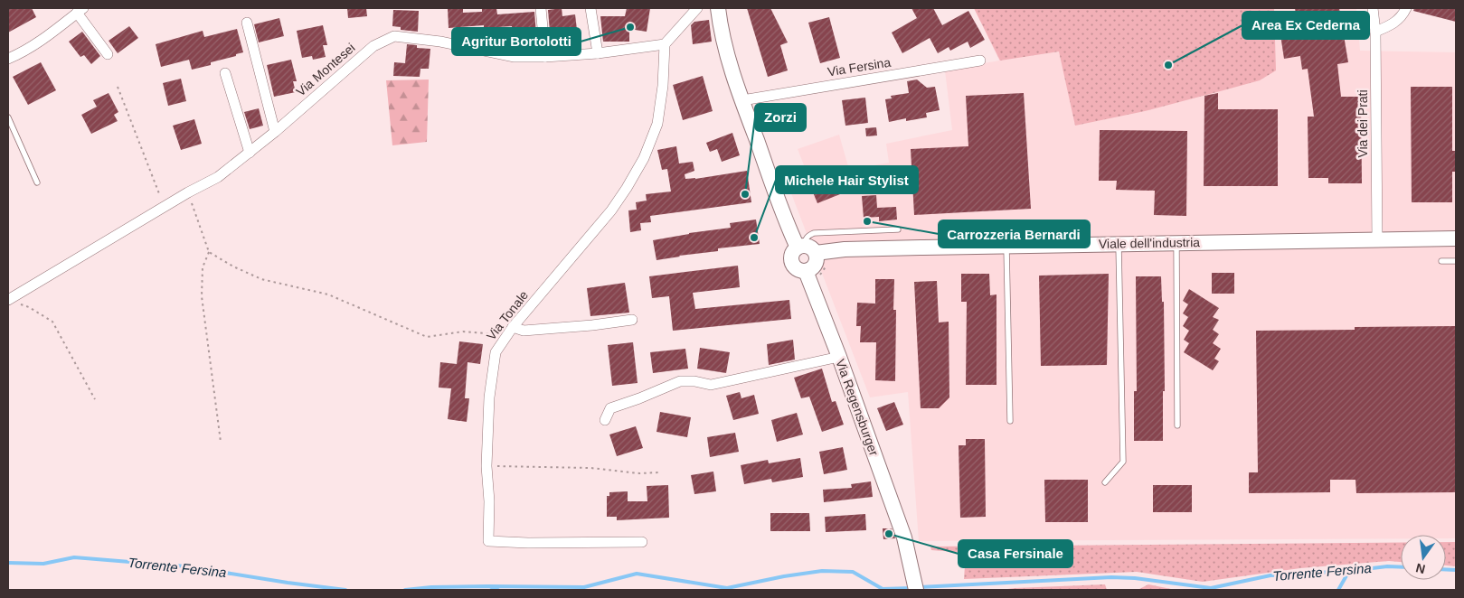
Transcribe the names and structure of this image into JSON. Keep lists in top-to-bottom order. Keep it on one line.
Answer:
{"streets":{"main road":["Viale dell'industria","Via Regensburger"],"street":["Via Fersina","Via Montesei","Via dei Prati","Via Tonale"]},"crossings":[["Via Montesei","Via Tonale"],["Via dei Prati","Viale dell'industria"],["Viale dell'industria","Via Regensburger"]],"water":["Torrente Fersina"],"places":["Agritur Bortolotti","Area Ex Cederna","Zorzi","Carrozzeria Bernardi","Michele Hair Stylist","Casa Fersinale"],"north":"bottom"}
